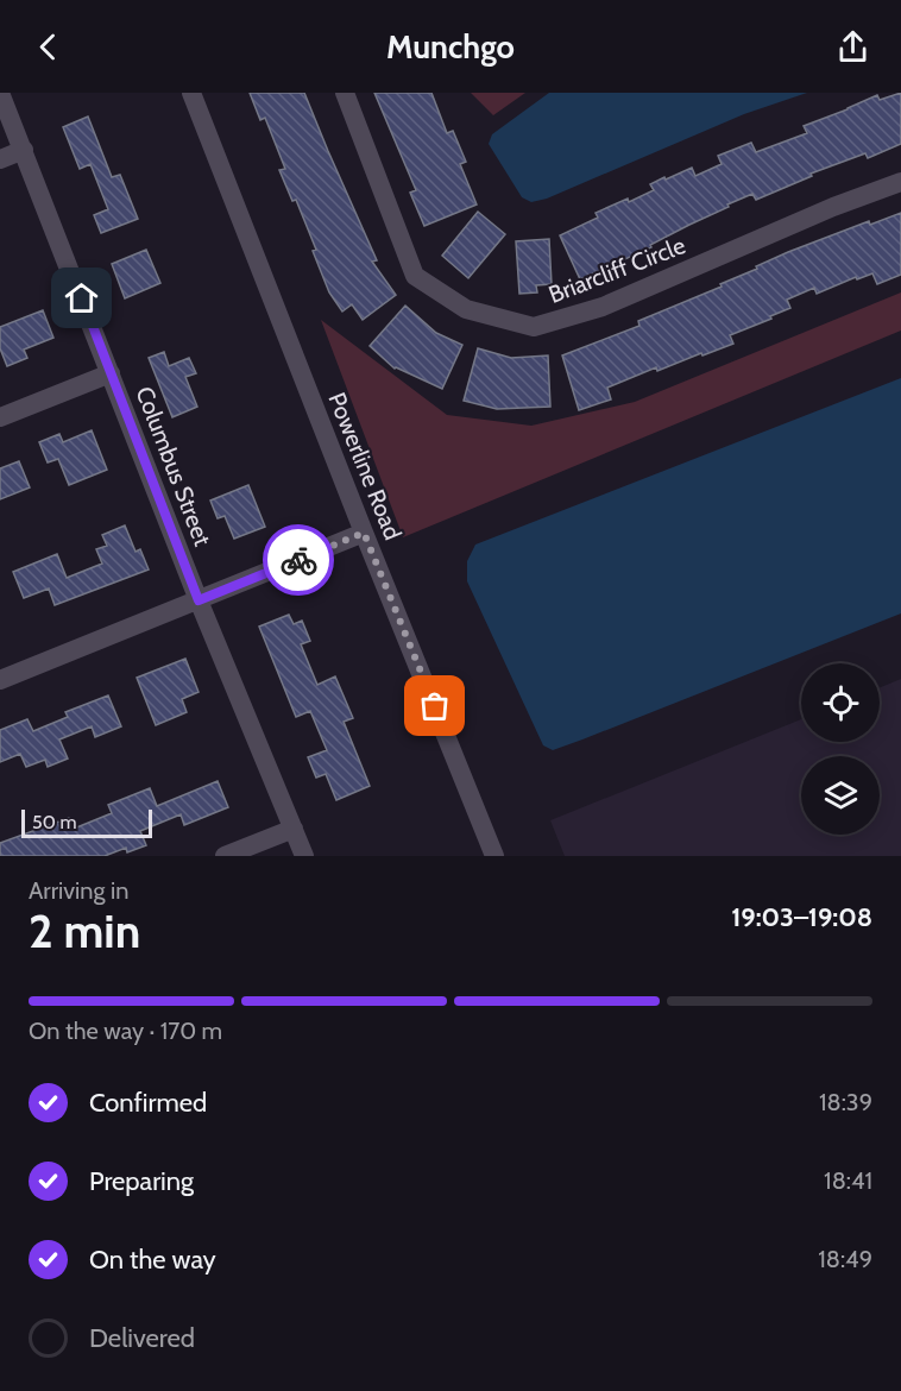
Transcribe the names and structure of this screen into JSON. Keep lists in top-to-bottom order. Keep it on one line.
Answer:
{"streets":{"street":["Briarcliff Circle","Columbus Street","Powerline Road"]},"scale_bar":"50 m","page":{"header":"Munchgo","scale":"50 m","heading":["2 min","Arriving in","19:03–19:08"],"bar":"On the way · 170 m","list":[["Confirmed","18:39"],["Preparing","18:41"],["On the way","18:49"],"Delivered"]}}
